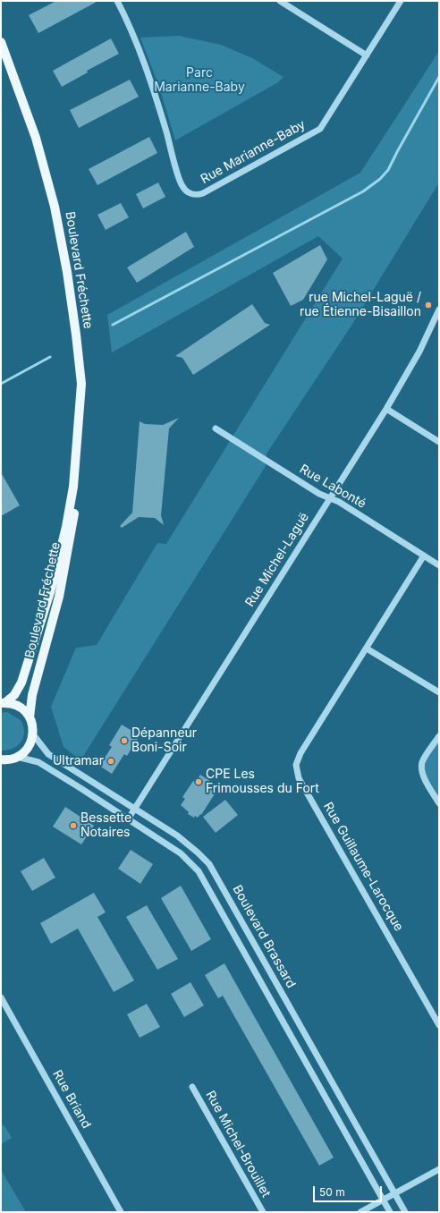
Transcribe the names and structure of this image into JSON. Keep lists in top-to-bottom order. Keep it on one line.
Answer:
{"streets":{"main road":["Boulevard Fréchette"],"street":["Rue Marianne-Baby","Rue Labonté","Rue Michel-Laguë","Rue Guillaume-Larocque","Boulevard Brassard","Rue Briand","Rue Michel-Brouillet"]},"crossings":[["Boulevard Fréchette","Boulevard Brassard"],["Rue Labonté","Rue Michel-Laguë"],["Rue Labonté","Rue Guillaume-Larocque"],["Rue Michel-Laguë","Boulevard Brassard"]],"parks":["Parc Marianne-Baby"],"places":["rue Michel-Laguë / rue Étienne-Bisaillon","Dépanneur Boni-Soir","Ultramar","CPE Les Frimousses du Fort","Bessette Notaires"],"scale_bar":"50 m"}
